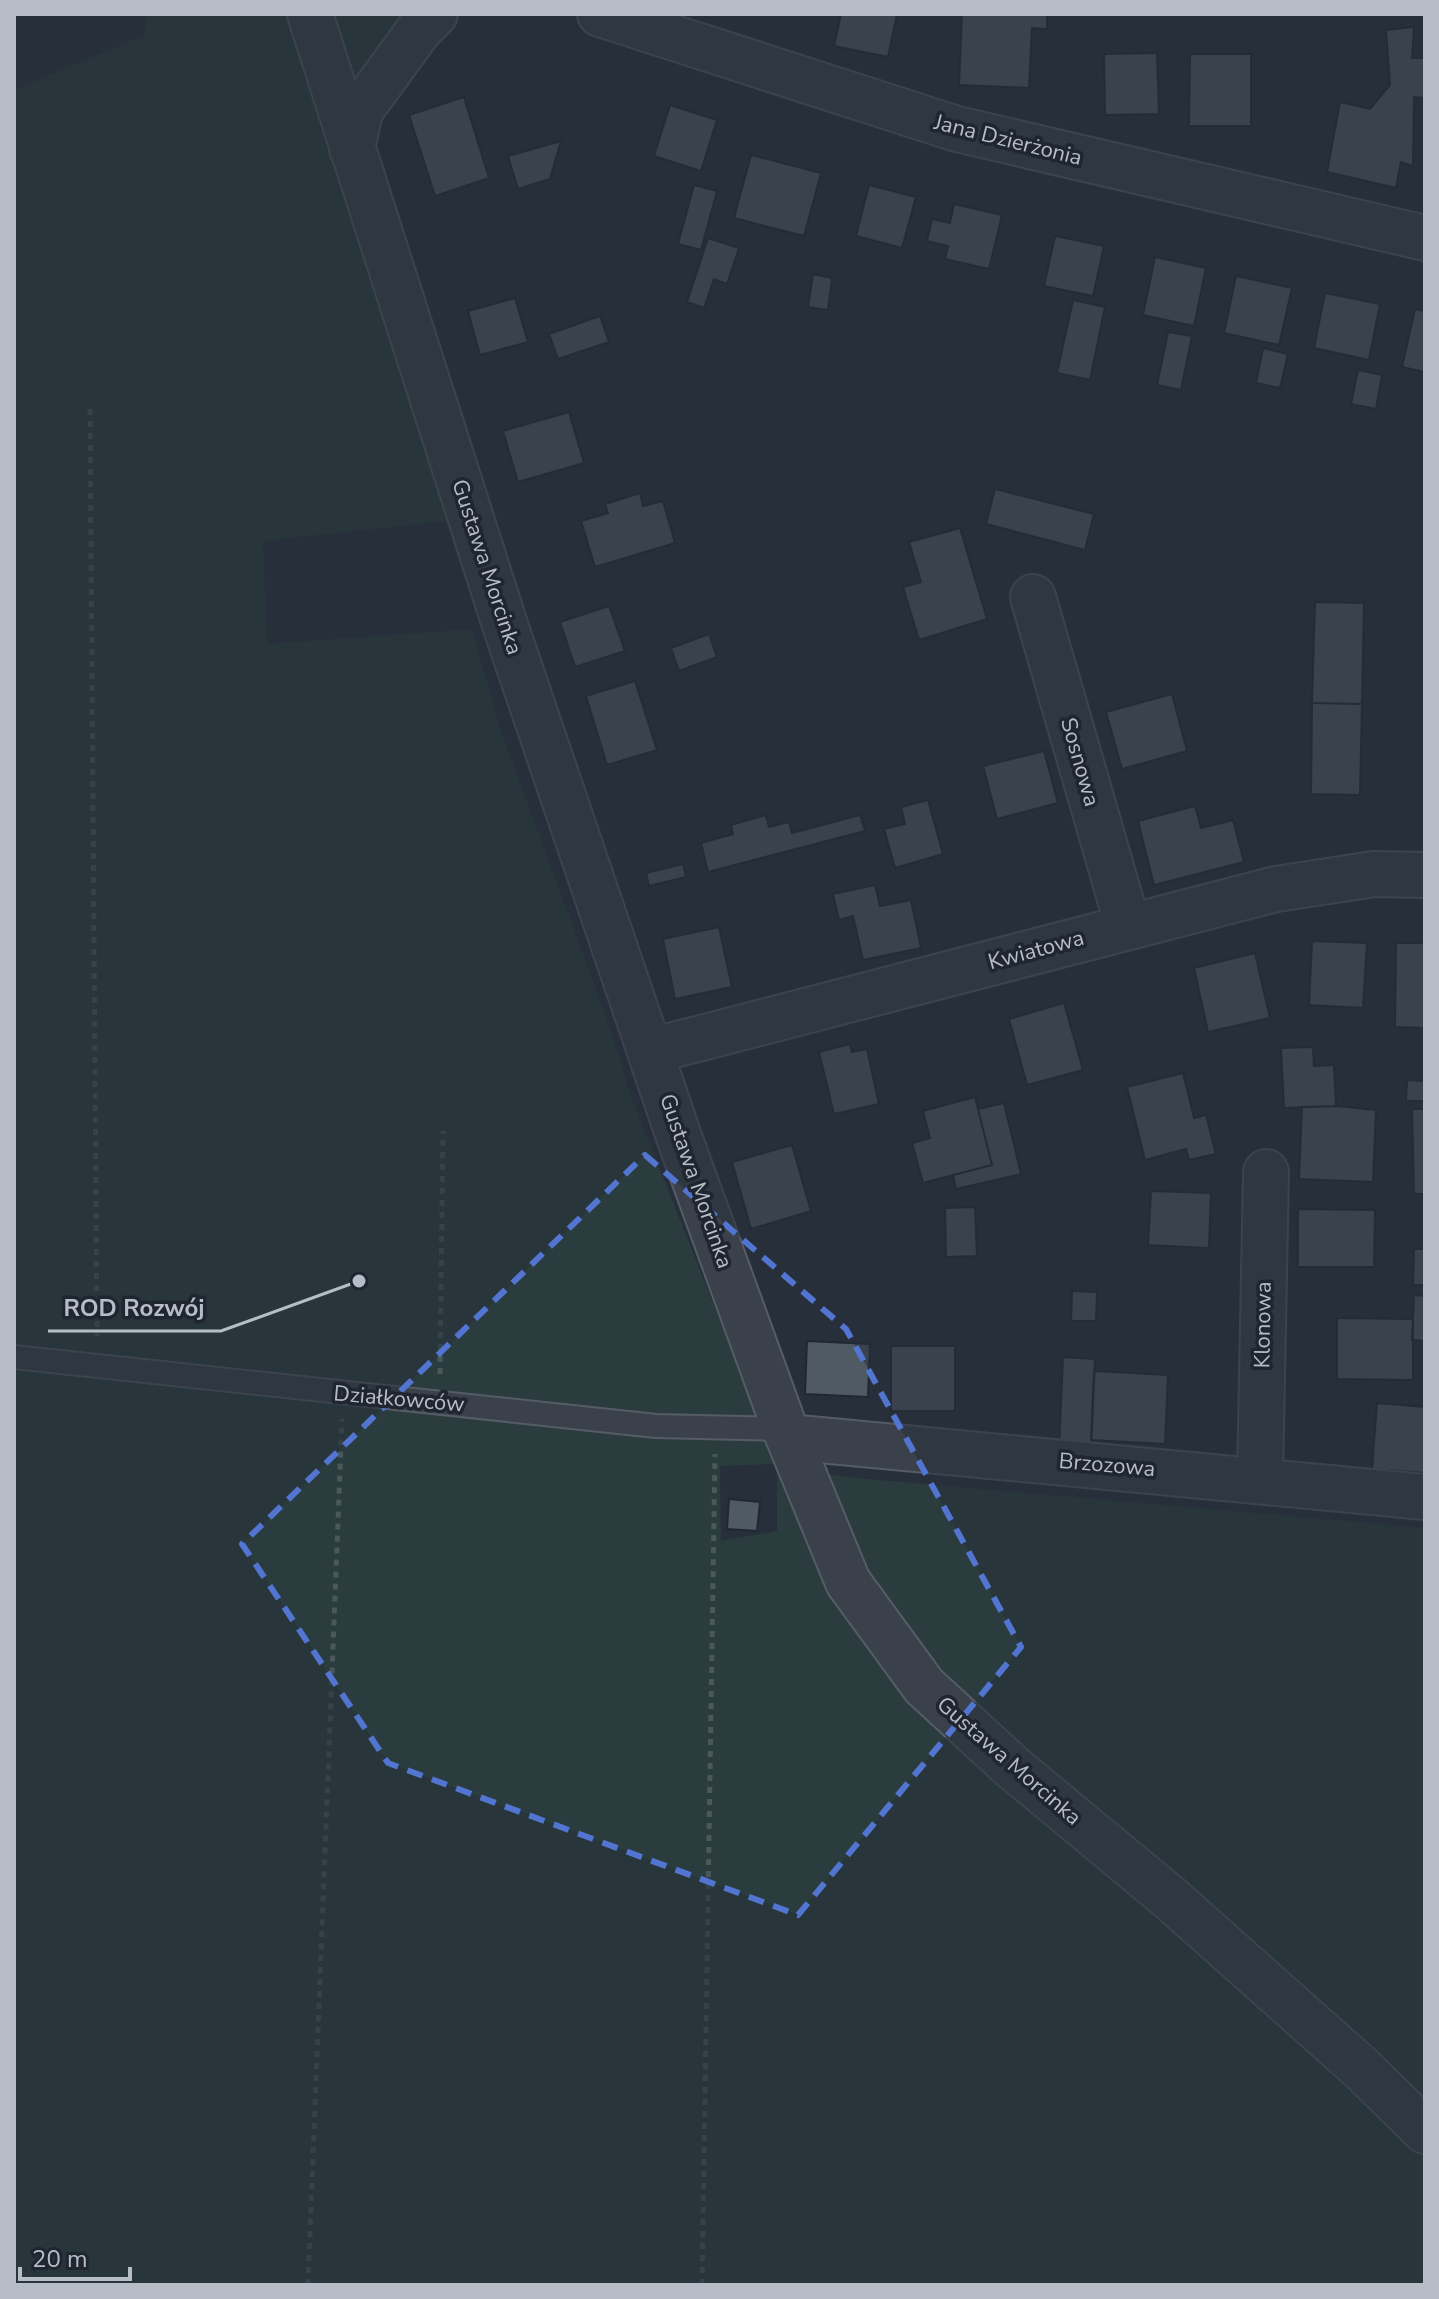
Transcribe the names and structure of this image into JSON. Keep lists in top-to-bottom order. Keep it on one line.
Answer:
{"streets":{"street":["Jana Dzierżonia","Gustawa Morcinka","Sosnowa","Kwiatowa","Klonowa","Brzozowa"],"lane":["Działkowców"]},"crossings":[["Gustawa Morcinka","Kwiatowa"],["Gustawa Morcinka","Działkowców"],["Gustawa Morcinka","Brzozowa"],["Sosnowa","Kwiatowa"],["Klonowa","Brzozowa"],["Działkowców","Brzozowa"]],"places":["ROD Rozwój"],"scale_bar":"20 m"}
